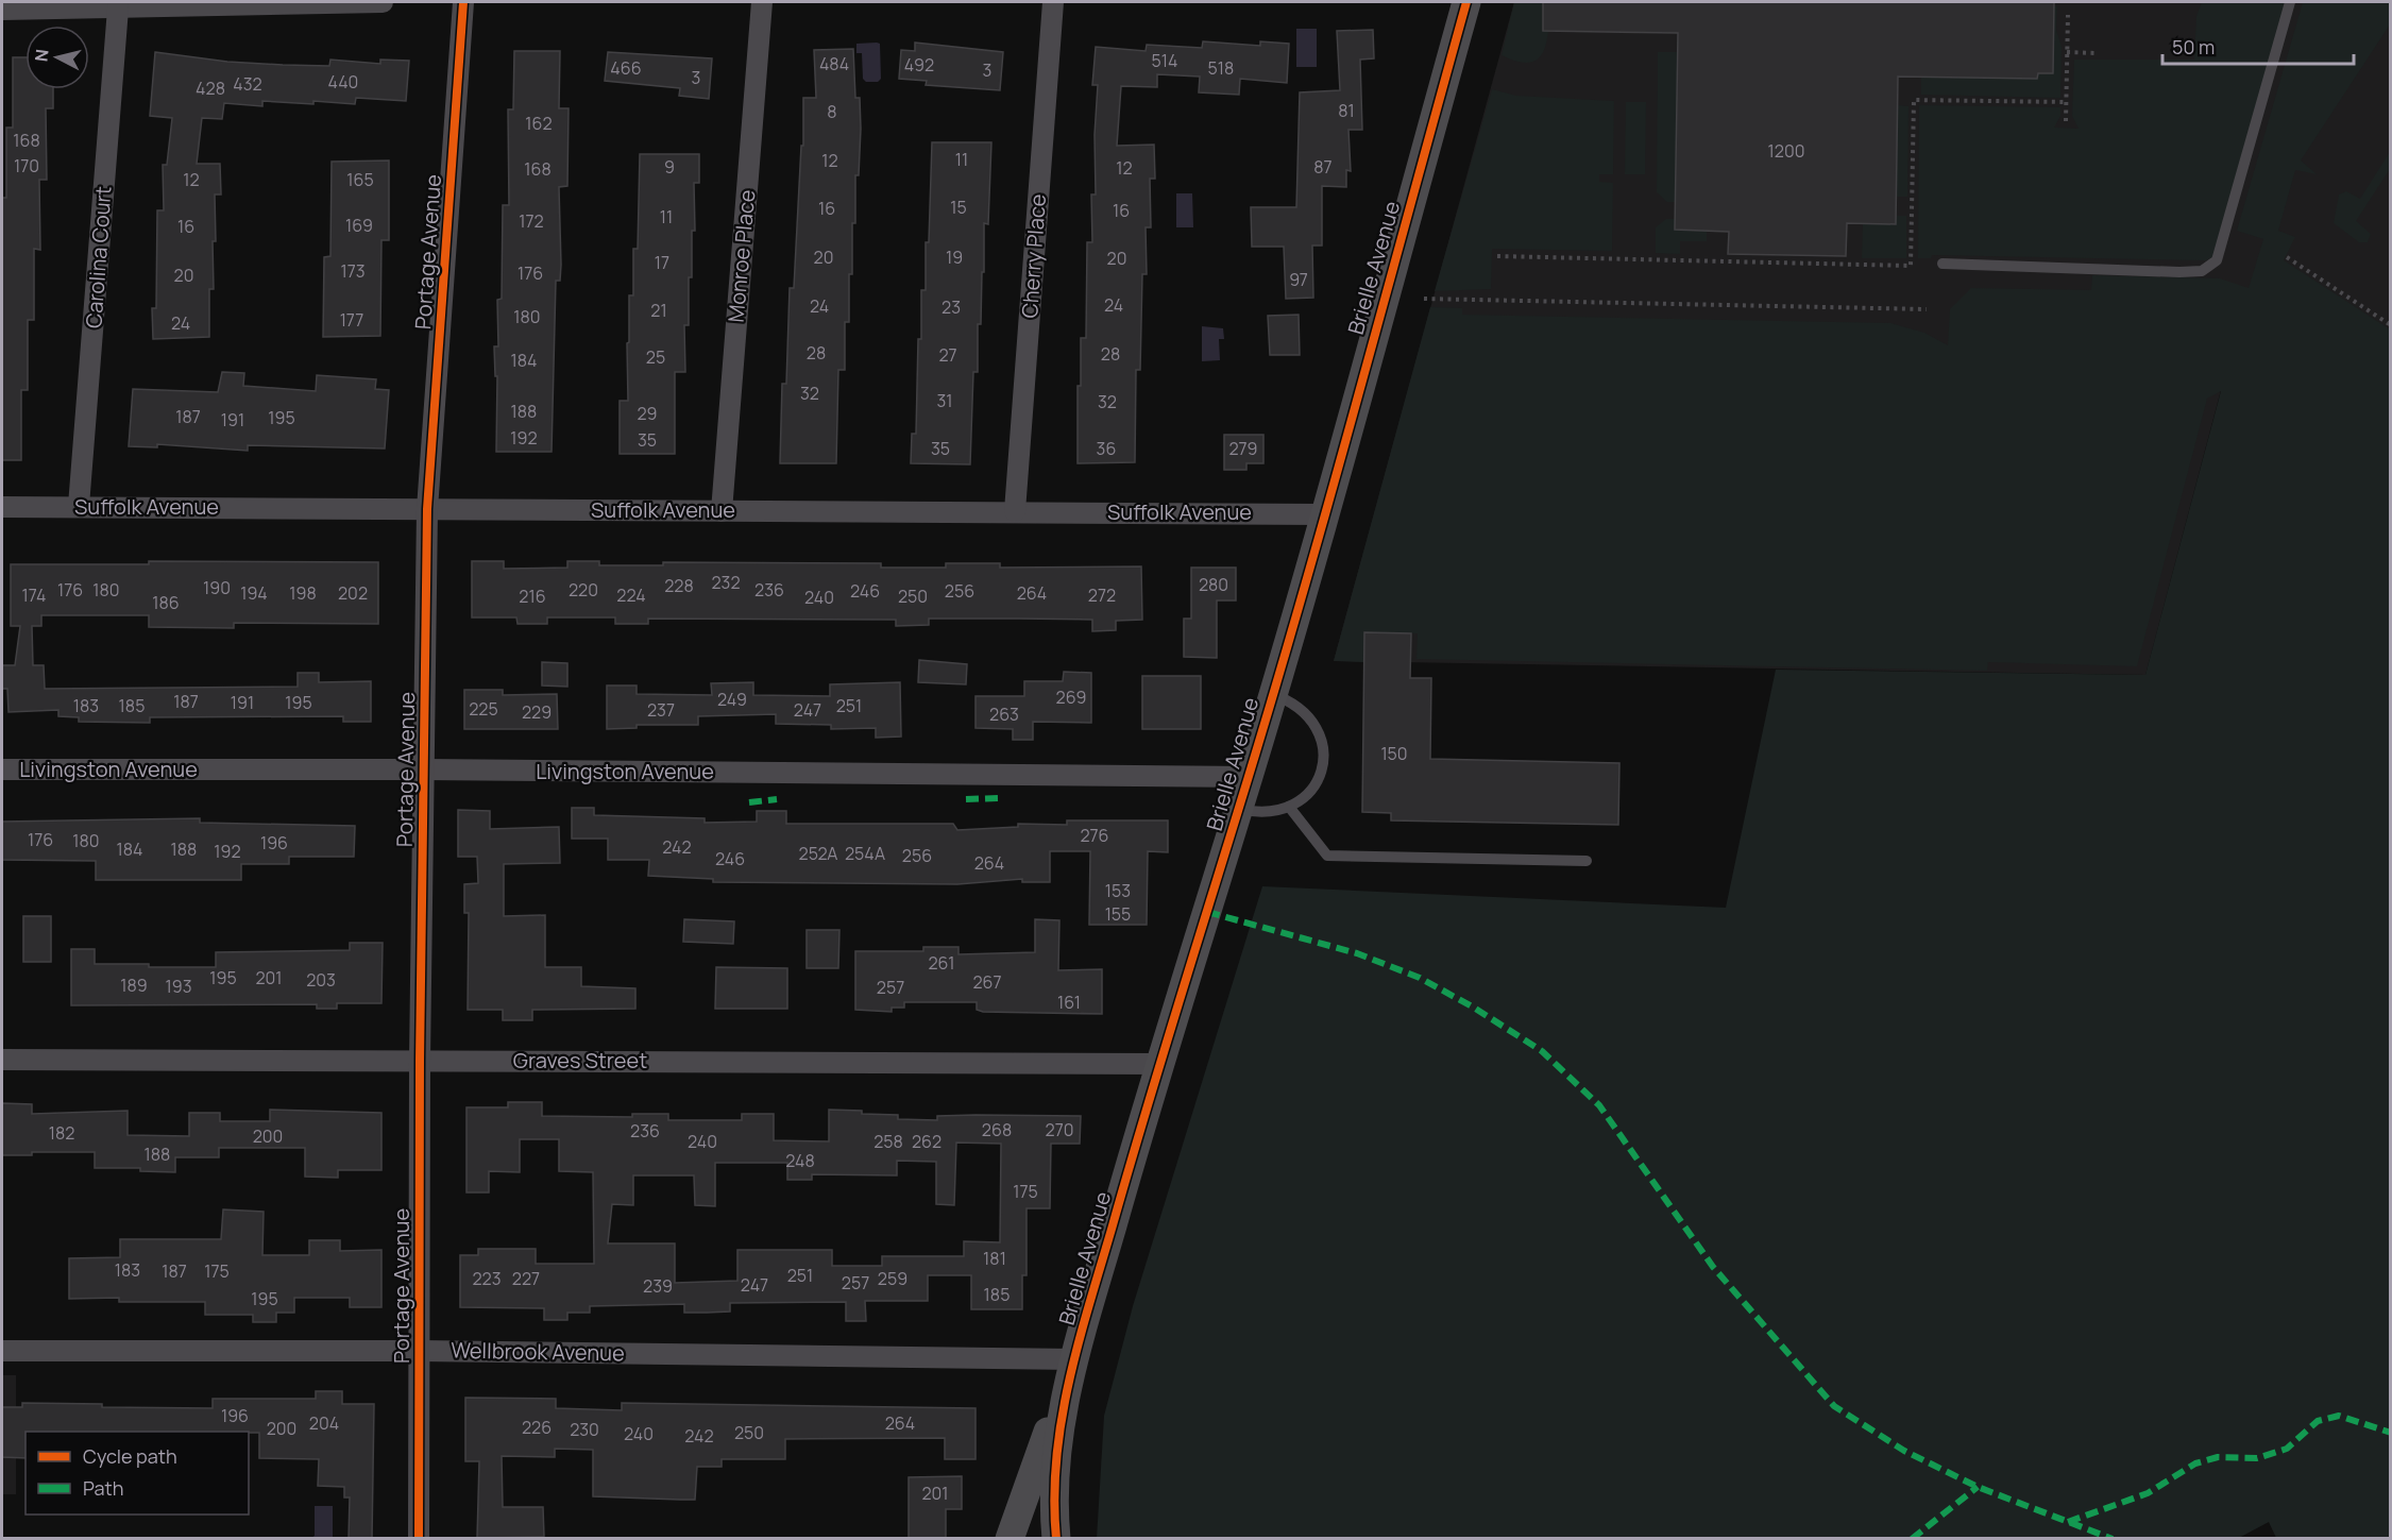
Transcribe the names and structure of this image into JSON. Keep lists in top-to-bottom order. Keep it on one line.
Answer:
{"streets":{"street":["Portage Avenue","Monroe Place","Cherry Place","Carolina Court","Brielle Avenue","Suffolk Avenue","Livingston Avenue","Graves Street","Wellbrook Avenue"]},"crossings":[["Portage Avenue","Suffolk Avenue"],["Portage Avenue","Livingston Avenue"],["Portage Avenue","Graves Street"],["Portage Avenue","Wellbrook Avenue"],["Monroe Place","Suffolk Avenue"],["Cherry Place","Suffolk Avenue"],["Carolina Court","Suffolk Avenue"],["Brielle Avenue","Suffolk Avenue"],["Brielle Avenue","Livingston Avenue"],["Brielle Avenue","Graves Street"],["Brielle Avenue","Wellbrook Avenue"]],"house_numbers":["514","484","492","466","518","3","3","440","432","428","81","8","162","168","1200","11","12","170","9","87","12","168","12","165","15","16","16","11","172","169","16","20","19","20","17","173","176","20","97","24","24","23","21","180","177","24","28","28","27","25","184","32","31","32","188","29","187","195","191","192","35","35","36","279","232","280","228","190","176","180","220","236","246","256","194","198","202","264","174","224","272","216","250","240","186","269","249","187","191","195","183","185","251","225","237","247","229","263","150","276","176","180","196","242","184","188","192","252A","254A","256","246","264","153","155","261","195","201","203","267","189","193","257","161","268","270","236","182","200","240","258","262","188","248","175","181","183","187","175","251","223","227","259","257","247","239","185","195","196","204","264","226","200","230","250","240","242","201"],"legend":["Cycle path","Path"],"scale_bar":"50 m","north":"left"}
